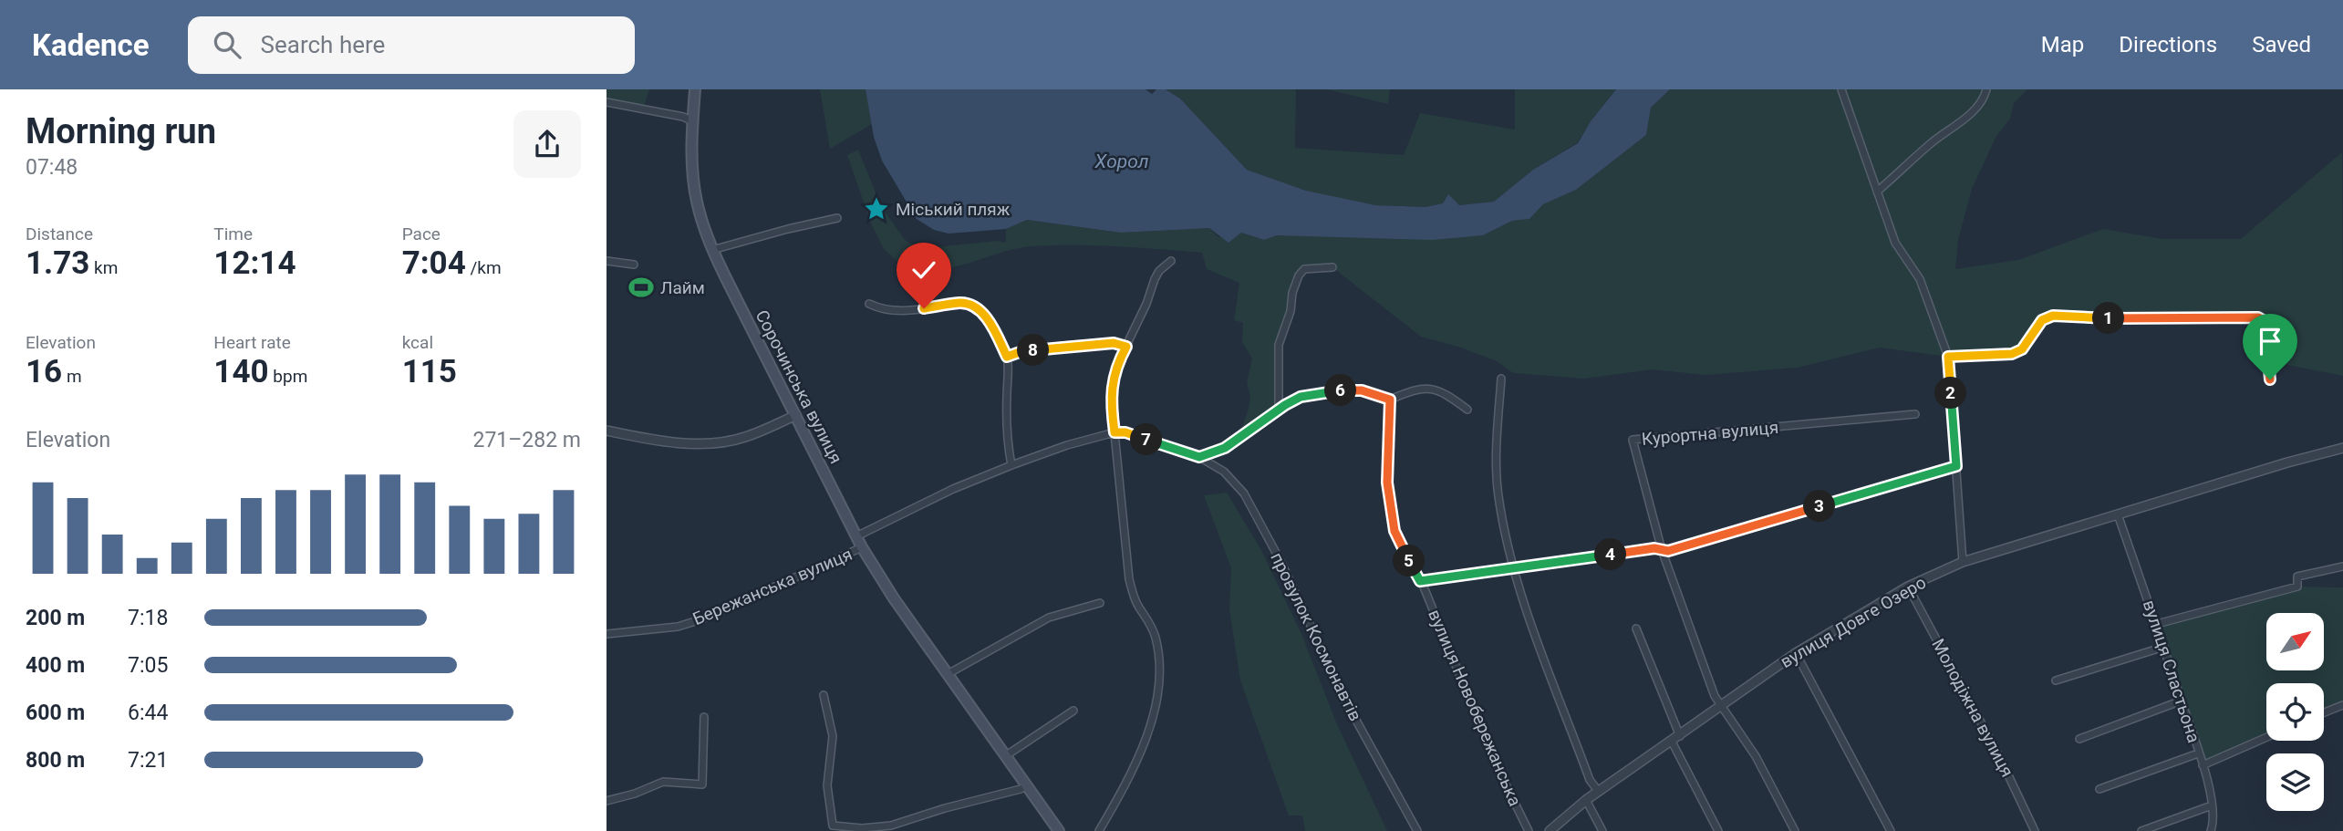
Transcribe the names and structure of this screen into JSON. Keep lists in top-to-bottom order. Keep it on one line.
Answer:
{"streets":{"main road":["Сорочинська вулиця"],"street":["Курортна вулиця","Бережанська вулиця","вулиця Довге Озеро","провулок Космонавтів","вулиця Сластьона","вулиця Новобережанська","Молодіжна вулиця"]},"crossings":[["Сорочинська вулиця","Бережанська вулиця"],["Курортна вулиця","вулиця Довге Озеро"],["Бережанська вулиця","провулок Космонавтів"],["вулиця Довге Озеро","вулиця Сластьона"],["вулиця Довге Озеро","Молодіжна вулиця"]],"water":["Хорол"],"places":{"place":["Міський пляж"],"sports":["Лайм"]},"north":"top right","page":{"header":"Kadence","search":"Search here","nav":["Map","Directions","Saved"],"heading":["Morning run","07:48"],"stats":[["Distance","1.73 km"],["Time","12:14"],["Pace","7:04 /km"],["Elevation","16 m"],["Heart rate","140 bpm"],["kcal","115"]],"pins":["1","8","6","2","7","3","4","5"],"chart":["Elevation","271–282 m"],"list":[{"name":"200 m","note":"7:18"},{"name":"400 m","note":"7:05"},{"name":"600 m","note":"6:44"},{"name":"800 m","note":"7:21"}]}}
